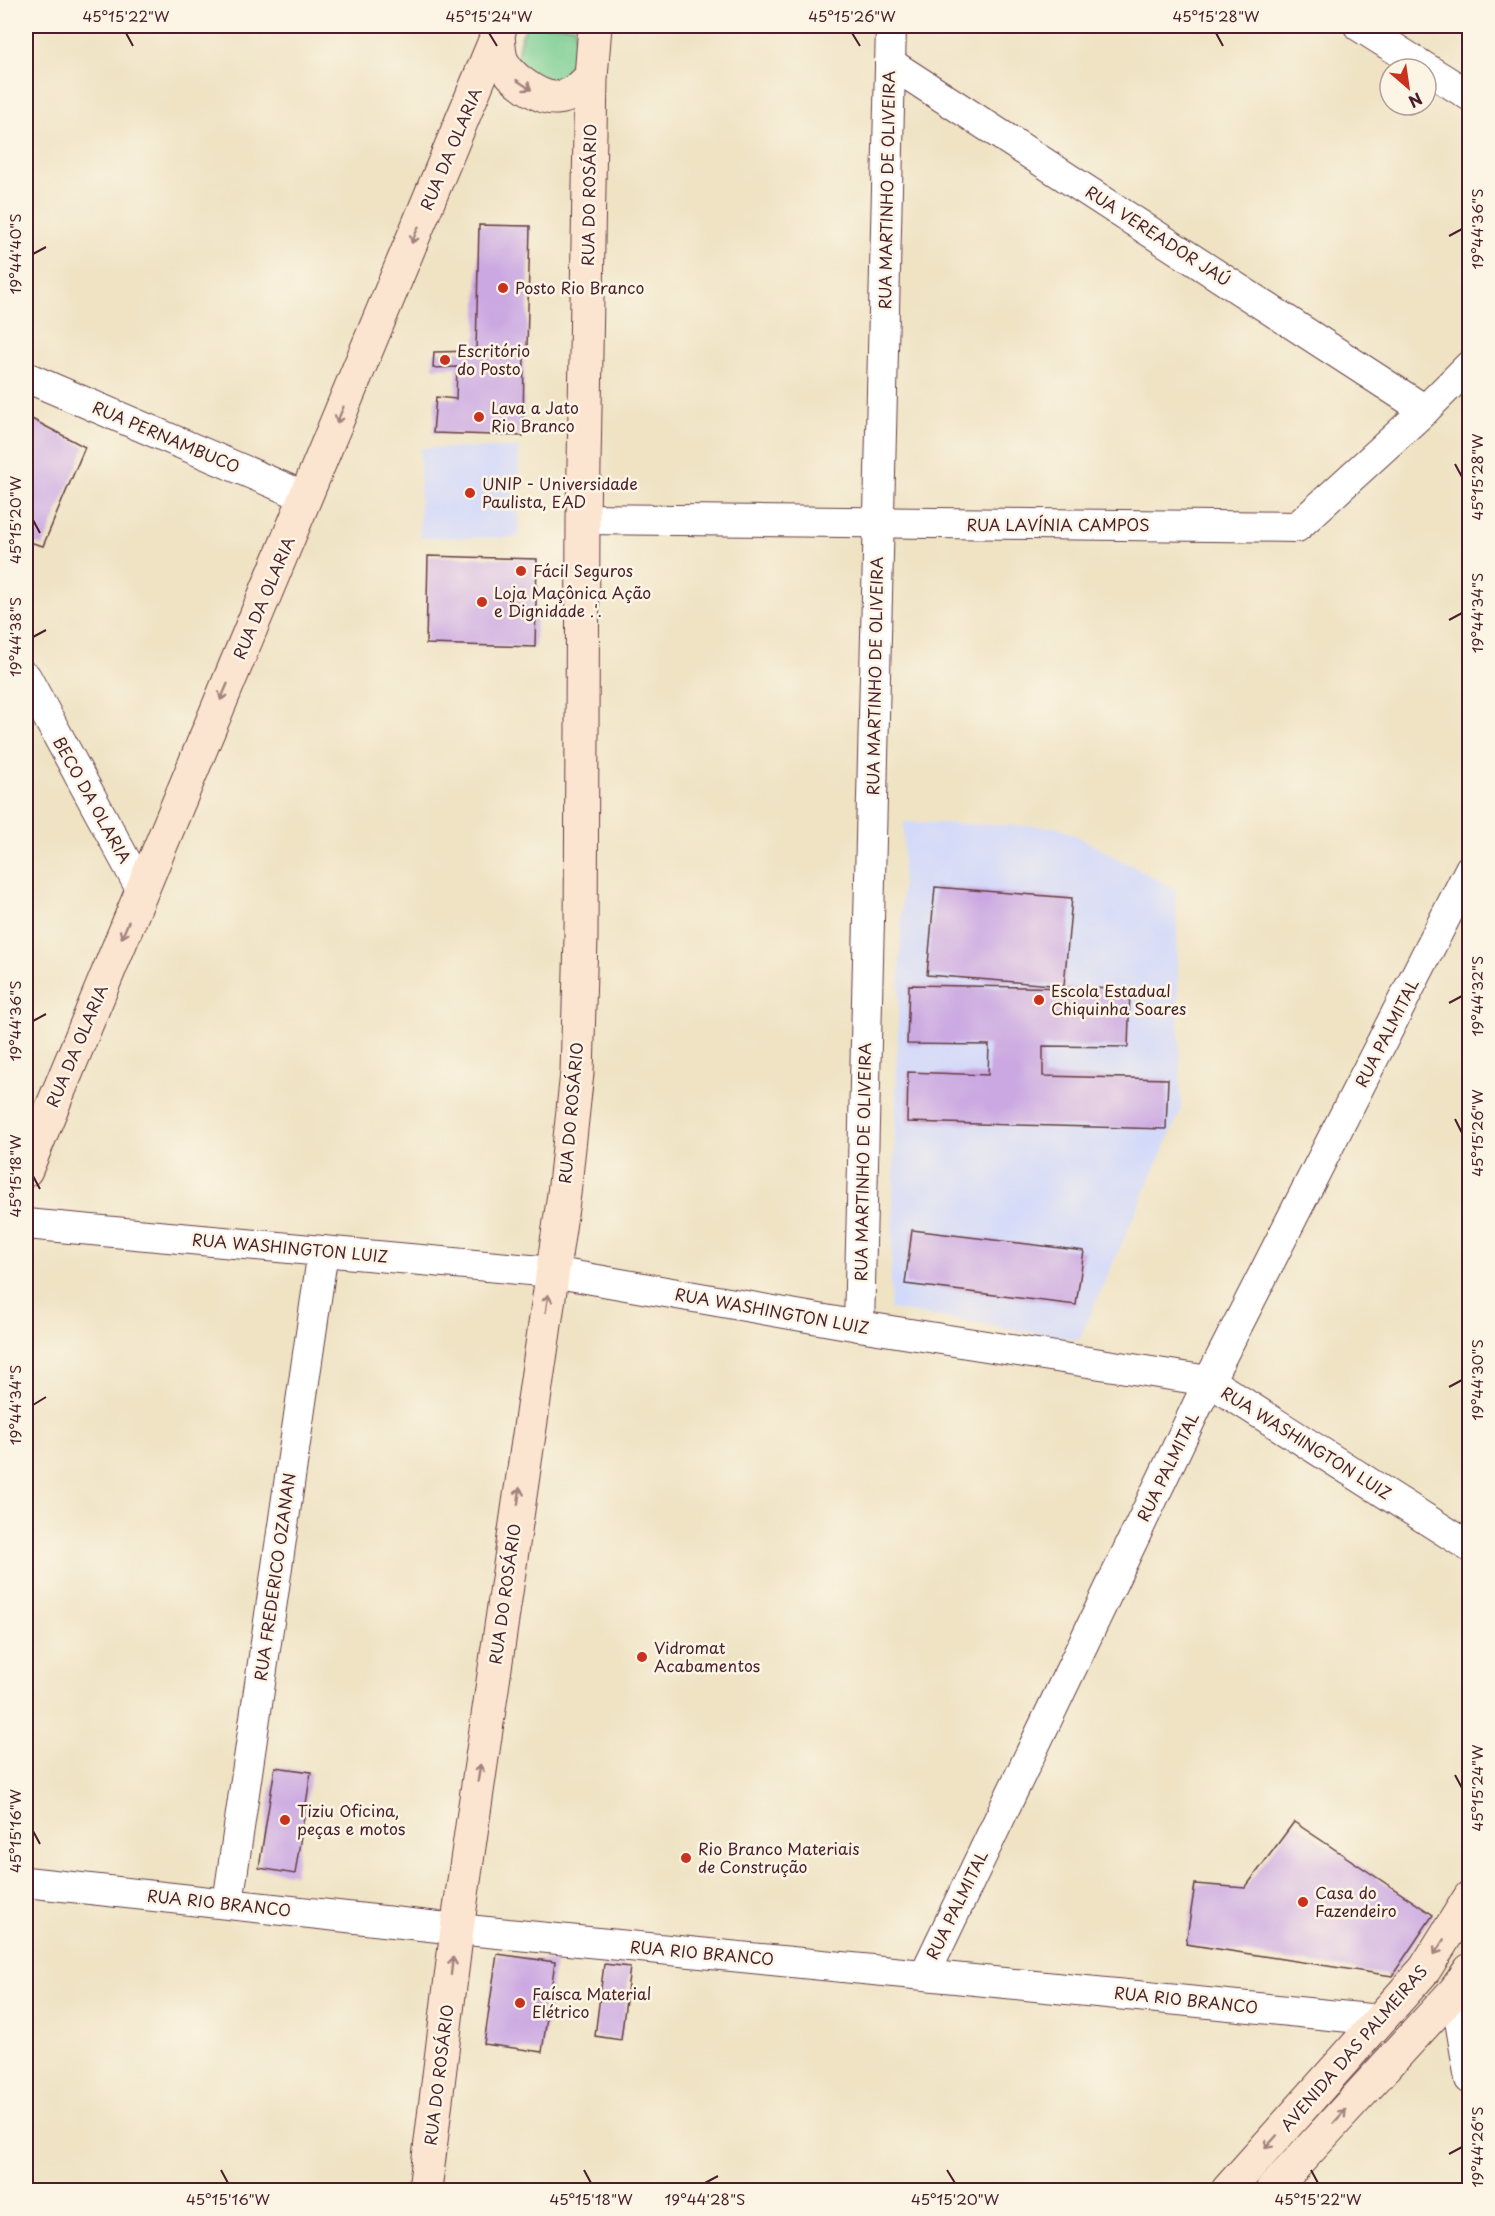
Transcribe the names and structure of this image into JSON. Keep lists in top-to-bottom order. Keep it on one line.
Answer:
{"streets":{"main road":["RUA DA OLARIA","RUA DO ROSÁRIO","AVENIDA DAS PALMEIRAS"],"street":["RUA MARTINHO DE OLIVEIRA","RUA VEREADOR JAÚ","RUA PERNAMBUCO","RUA LAVÍNIA CAMPOS","BECO DA OLARIA","RUA PALMITAL","RUA WASHINGTON LUIZ","RUA FREDERICO OZANAN","RUA RIO BRANCO"]},"crossings":[["RUA DA OLARIA","RUA PERNAMBUCO"],["RUA DA OLARIA","BECO DA OLARIA"],["RUA MARTINHO DE OLIVEIRA","RUA VEREADOR JAÚ"],["RUA MARTINHO DE OLIVEIRA","RUA LAVÍNIA CAMPOS"],["RUA MARTINHO DE OLIVEIRA","RUA WASHINGTON LUIZ"],["RUA DO ROSÁRIO","RUA LAVÍNIA CAMPOS"],["RUA DO ROSÁRIO","RUA WASHINGTON LUIZ"],["RUA DO ROSÁRIO","RUA RIO BRANCO"],["RUA VEREADOR JAÚ","RUA LAVÍNIA CAMPOS"],["RUA PALMITAL","RUA WASHINGTON LUIZ"],["RUA PALMITAL","RUA RIO BRANCO"],["RUA WASHINGTON LUIZ","RUA FREDERICO OZANAN"],["RUA FREDERICO OZANAN","RUA RIO BRANCO"],["RUA RIO BRANCO","AVENIDA DAS PALMEIRAS"]],"one_way":["RUA DA OLARIA","RUA DO ROSÁRIO"],"places":["Posto Rio Branco","Escritório do Posto","Lava a Jato Rio Branco","UNIP - Universidade Paulista, EAD","Fácil Seguros","Loja Maçônica Ação e Dignidade .'.","Escola Estadual Chiquinha Soares","Vidromat Acabamentos","Tiziu Oficina, peças e motos","Rio Branco Materiais de Construção","Casa do Fazendeiro","Faísca Material Elétrico"],"north":"bottom right","coordinates":["45°15'22\"W","45°15'24\"W","45°15'26\"W","45°15'28\"W","19°44'36\"S","19°44'40\"S","45°15'20\"W","19°44'34\"S","19°44'38\"S","19°44'32\"S","45°15'18\"W","19°44'30\"S","45°15'16\"W","19°44'26\"S","19°44'28\"S"]}
